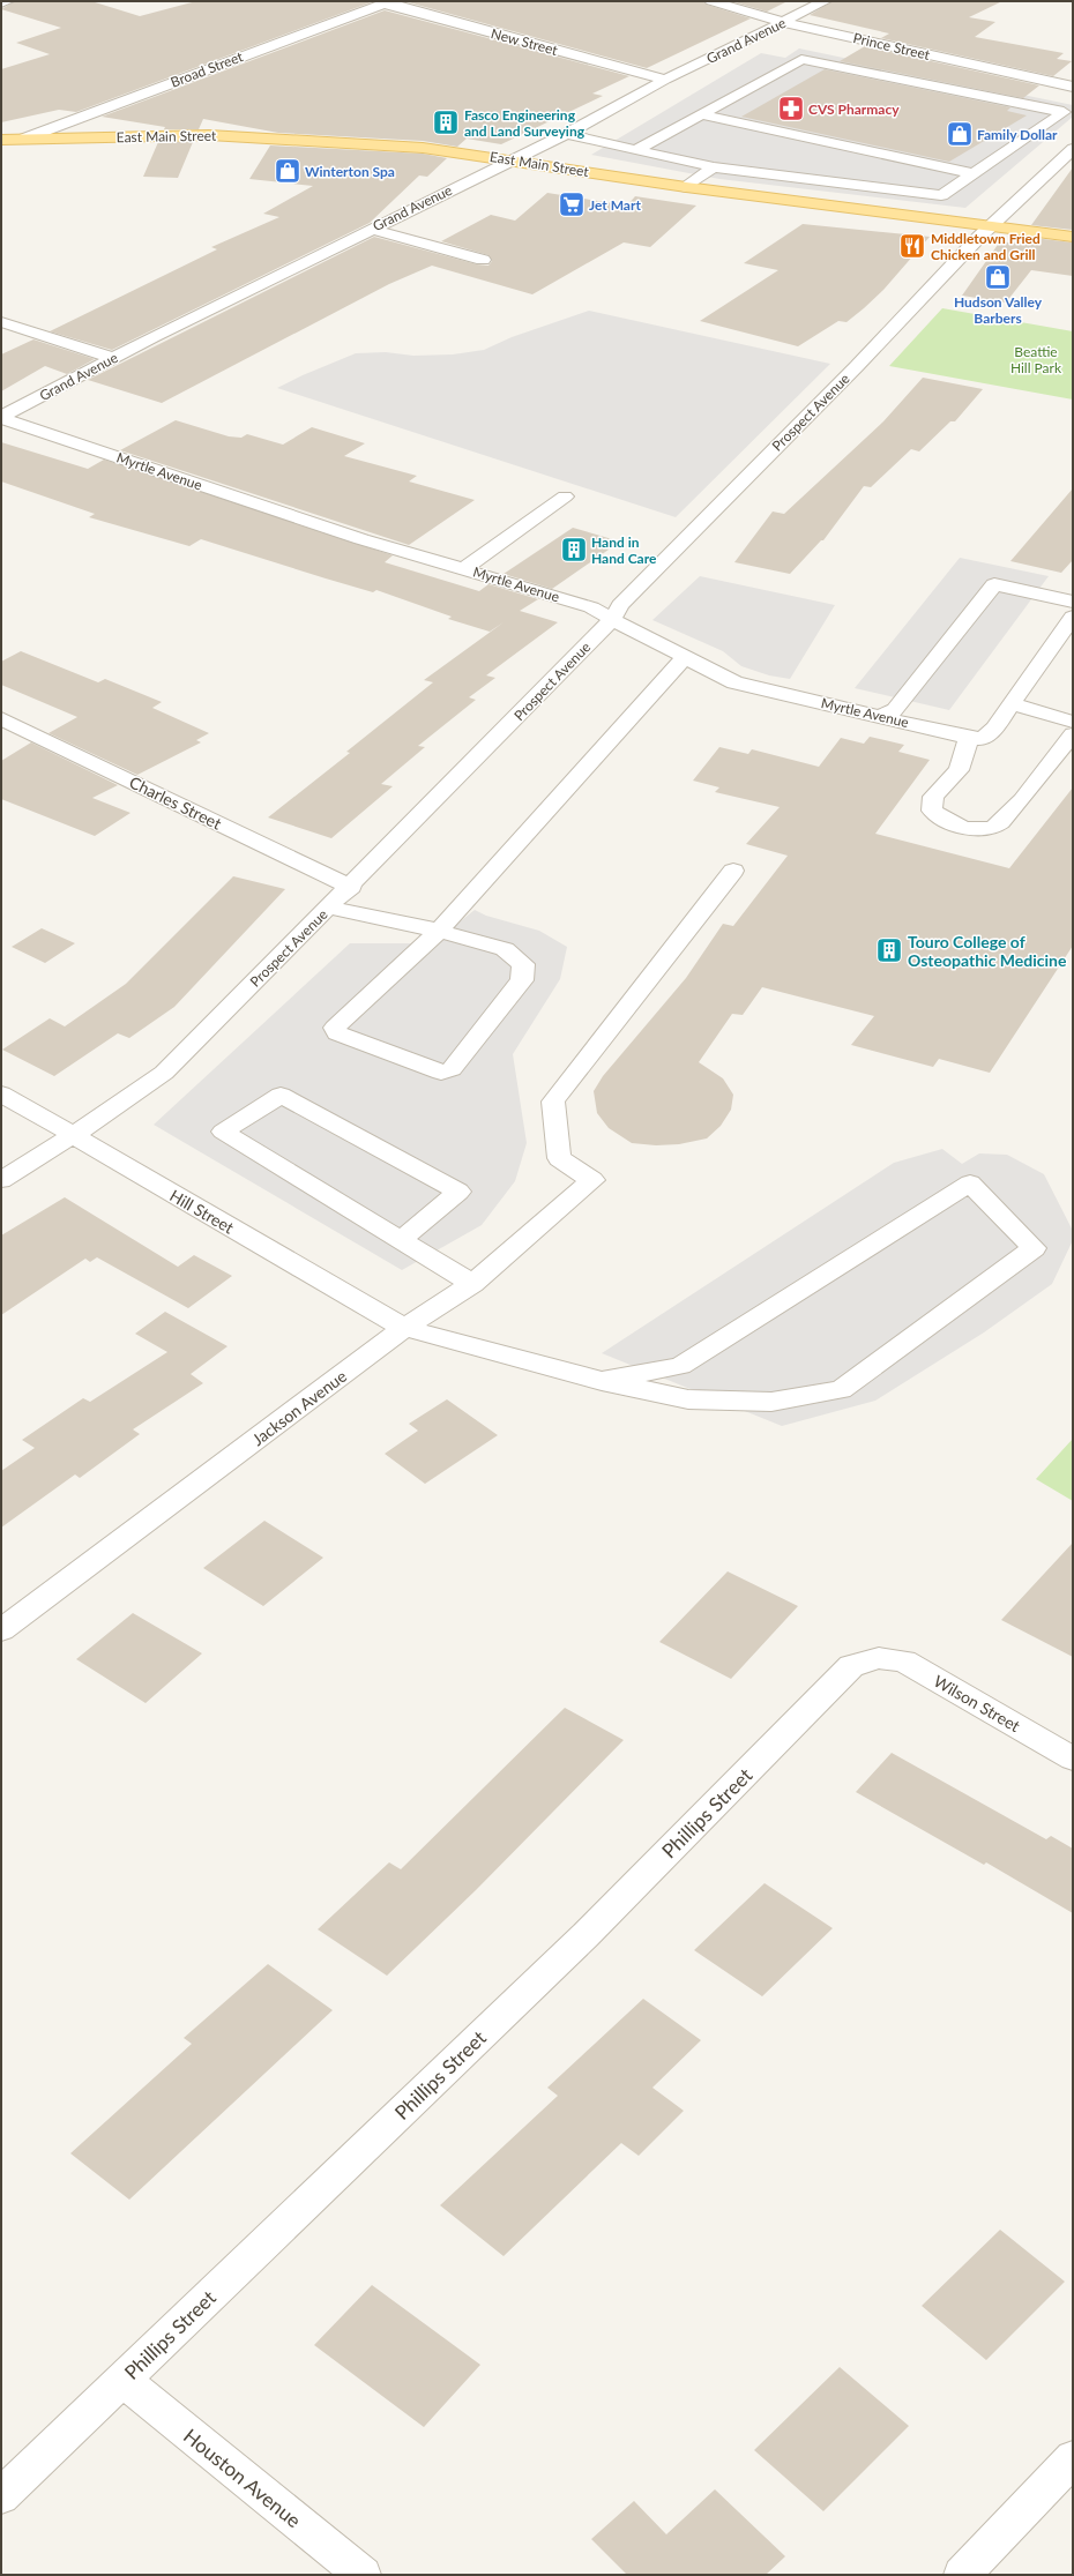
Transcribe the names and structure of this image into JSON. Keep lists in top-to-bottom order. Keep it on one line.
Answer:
{"streets":{"main road":["East Main Street"],"street":["Grand Avenue","New Street","Prince Street","Broad Street","Prospect Avenue","Myrtle Avenue","Charles Street","Hill Street","Jackson Avenue","Wilson Street","Phillips Street","Houston Avenue"]},"crossings":[["Grand Avenue","New Street"],["Grand Avenue","Prince Street"],["Grand Avenue","East Main Street"],["Grand Avenue","Myrtle Avenue"],["New Street","Broad Street"],["Broad Street","East Main Street"],["East Main Street","Prospect Avenue"],["Prospect Avenue","Myrtle Avenue"],["Prospect Avenue","Charles Street"],["Prospect Avenue","Hill Street"],["Hill Street","Jackson Avenue"],["Wilson Street","Phillips Street"],["Phillips Street","Houston Avenue"]],"parks":["Beattie Hill Park"],"places":{"pharmacy":["CVS Pharmacy"],"building":["Fasco Engineering and Land Surveying","Hand in Hand Care","Touro College of Osteopathic Medicine"],"shop":["Family Dollar","Winterton Spa","Hudson Valley Barbers"],"supermarket":["Jet Mart"],"restaurant":["Middletown Fried Chicken and Grill"]}}
